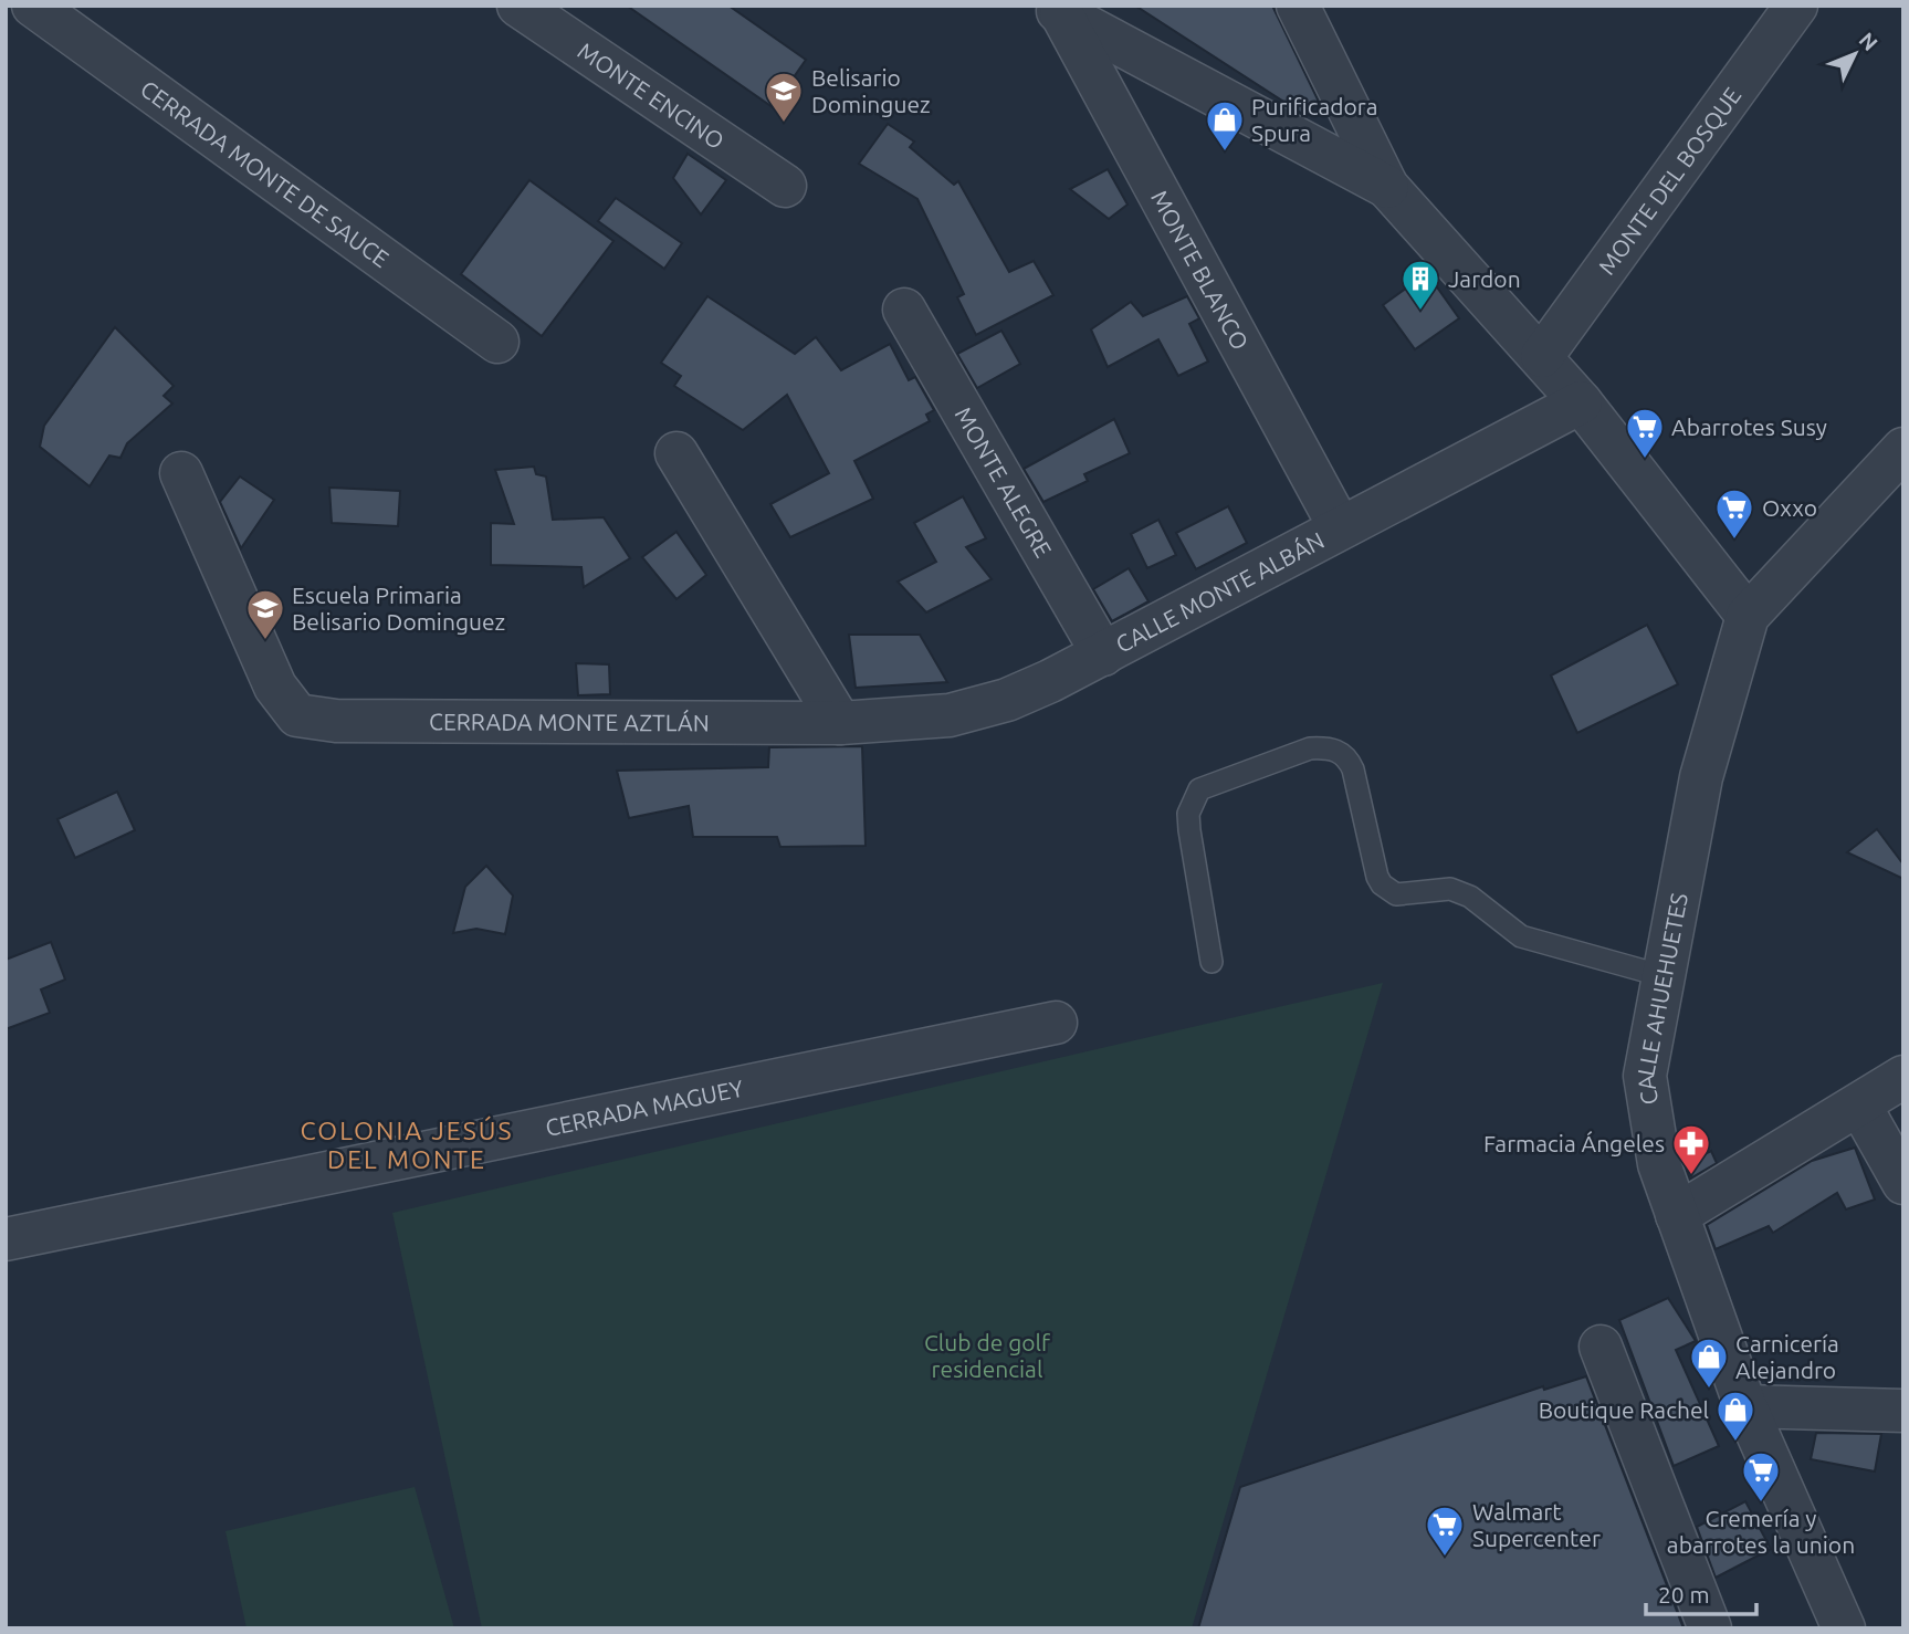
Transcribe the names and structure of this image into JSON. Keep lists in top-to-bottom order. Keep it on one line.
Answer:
{"streets":{"street":["MONTE ENCINO","CERRADA MONTE DE SAUCE","MONTE DEL BOSQUE","MONTE BLANCO","MONTE ALEGRE","CALLE MONTE ALBÁN","CERRADA MONTE AZTLÁN","CALLE AHUEHUETES","CERRADA MAGUEY"]},"crossings":[["MONTE BLANCO","CALLE MONTE ALBÁN"],["MONTE ALEGRE","CALLE MONTE ALBÁN"],["CALLE MONTE ALBÁN","CERRADA MONTE AZTLÁN"]],"districts":["COLONIA JESÚS DEL MONTE"],"parks":["Club de golf residencial"],"places":{"school or university":["Belisario Dominguez","Escuela Primaria Belisario Dominguez"],"shop":["Purificadora Spura","Carnicería Alejandro","Boutique Rachel"],"building":["Jardon"],"supermarket":["Abarrotes Susy","Oxxo","Cremería y abarrotes la union","Walmart Supercenter"],"pharmacy":["Farmacia Ángeles"]},"scale_bar":"20 m","north":"top right"}
